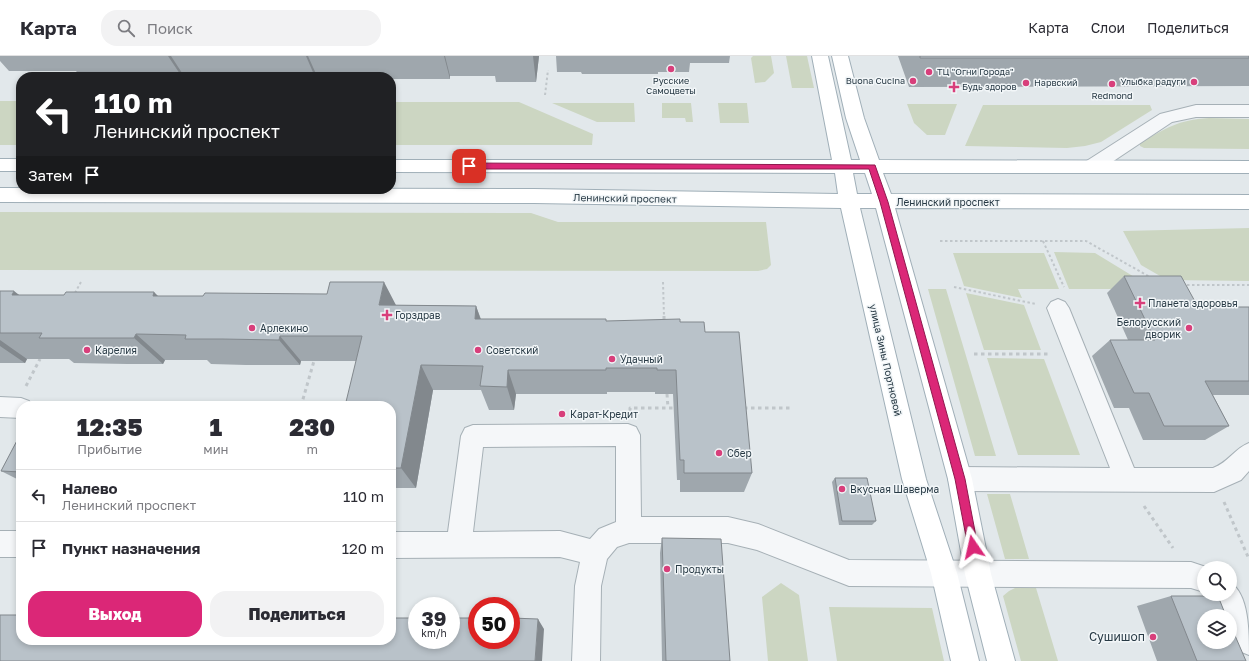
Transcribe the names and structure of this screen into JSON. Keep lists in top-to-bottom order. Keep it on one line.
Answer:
{"streets":{"main road":["Ленинский проспект","улица Зины Портновой"]},"crossings":[["Ленинский проспект","улица Зины Портновой"]],"places":{"other":["Русские Самоцветы","ТЦ \"Огни Города\"","Buona Cucina","Улыбка радуги","Нарвский","Redmond","Арлекино","Белорусский дворик","Карелия","Советский","Удачный","Карат-Кредит","Сбер","Вкусная Шаверма","Продукты","Сушишоп"],"health":["Будь здоров","Планета здоровья","Горздрав"]},"page":{"header":"Карта","search":"Поиск","nav":["Карта","Слои","Поделиться"],"turn":["110 m","Ленинский проспект"],"then":"Затем","eta":["12:35","Прибытие","1","мин","230","m"],"list":[{"name":"Налево","note":"Ленинский проспект","value":"110 m"},{"name":"Пункт назначения","value":"120 m"}],"buttons":["Выход","Поделиться"],"speed":"39 km/h","limit":"50"}}
